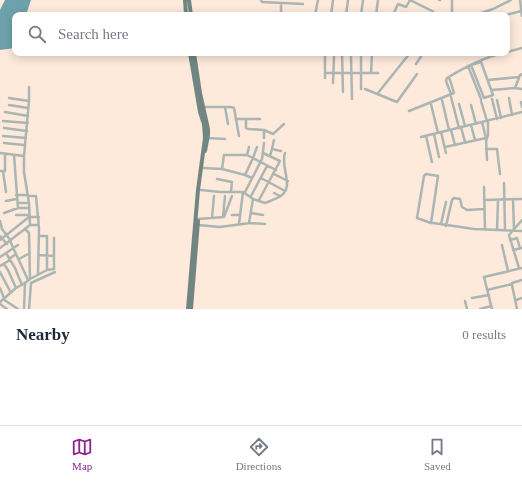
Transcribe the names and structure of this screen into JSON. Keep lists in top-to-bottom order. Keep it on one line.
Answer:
{"page":{"search":"Search here","heading":["Nearby","0 results"],"nav":["Map","Directions","Saved"]}}
